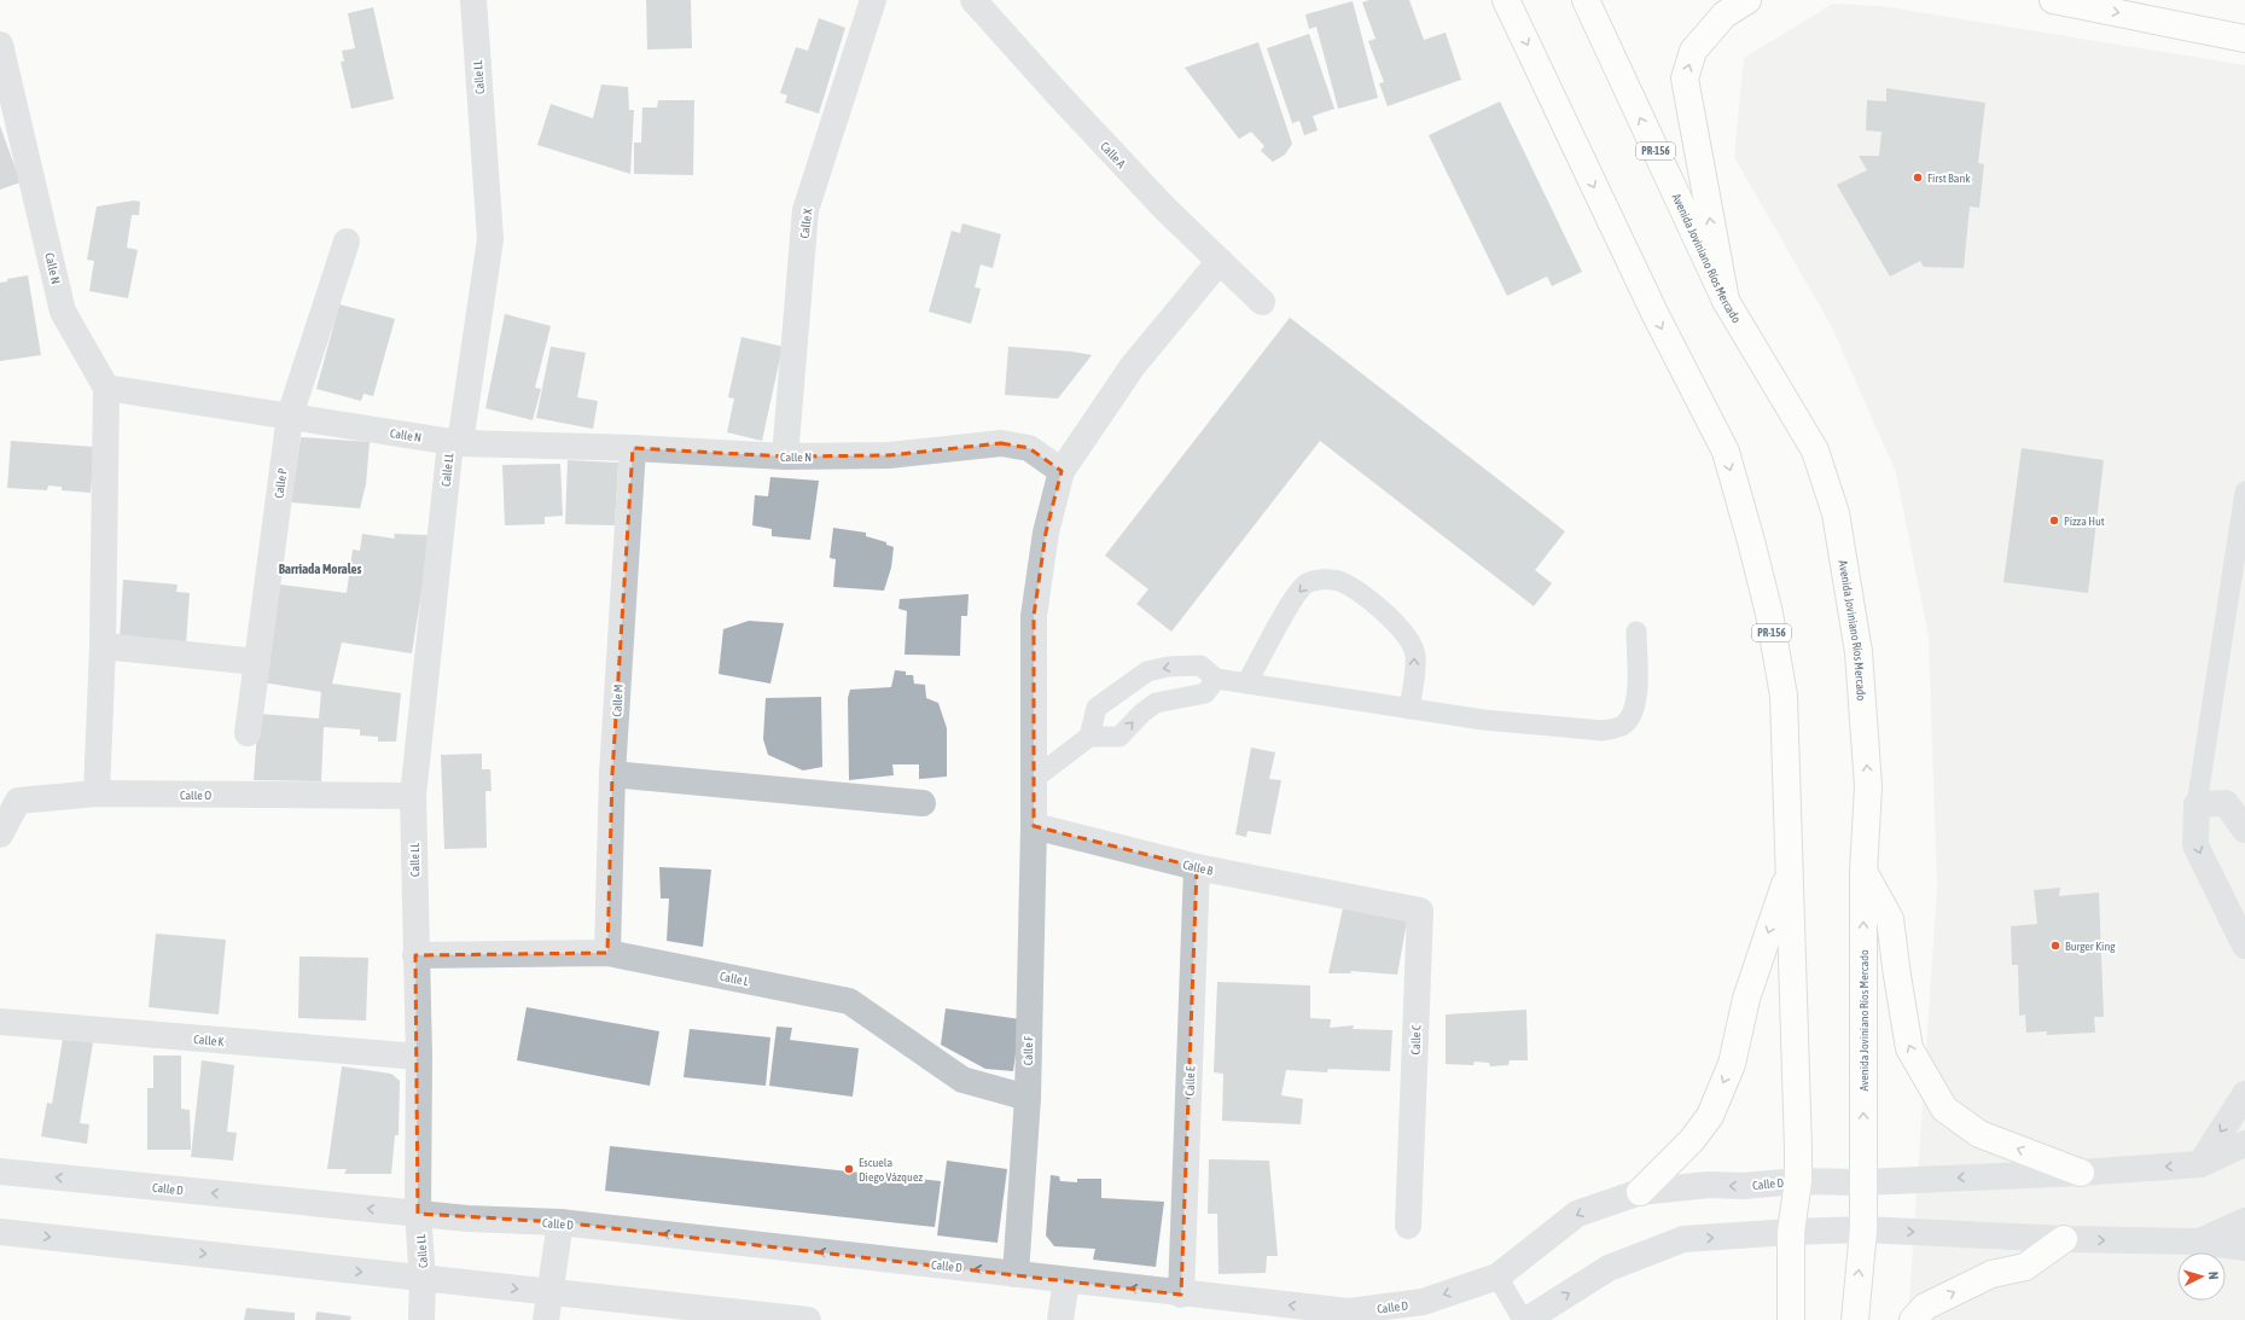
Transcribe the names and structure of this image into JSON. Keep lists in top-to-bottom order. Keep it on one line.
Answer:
{"streets":{"main road":["PR-156","Avenida Joviniano Ríos Mercado"],"street":["Calle LL","Calle A","Calle X","Calle N","Calle P","Calle M","Calle O","Calle B","Calle L","Calle K","Calle C","Calle F","Calle E","Calle D"]},"crossings":[["Calle LL","Calle N"],["Calle LL","Calle O"],["Calle LL","Calle L"],["Calle LL","Calle K"],["Calle LL","Calle D"],["PR-156","Calle D"],["Calle A","Calle F"],["Calle X","Calle N"],["Avenida Joviniano Ríos Mercado","Calle D"],["Calle N","Calle P"],["Calle N","Calle M"],["Calle N","Calle F"],["Calle M","Calle L"],["Calle B","Calle C"],["Calle B","Calle F"],["Calle B","Calle E"],["Calle L","Calle F"],["Calle F","Calle D"],["Calle E","Calle D"]],"districts":["Barriada Morales"],"places":["First Bank","Pizza Hut","Burger King","Escuela Diego Vázquez"],"north":"right"}
